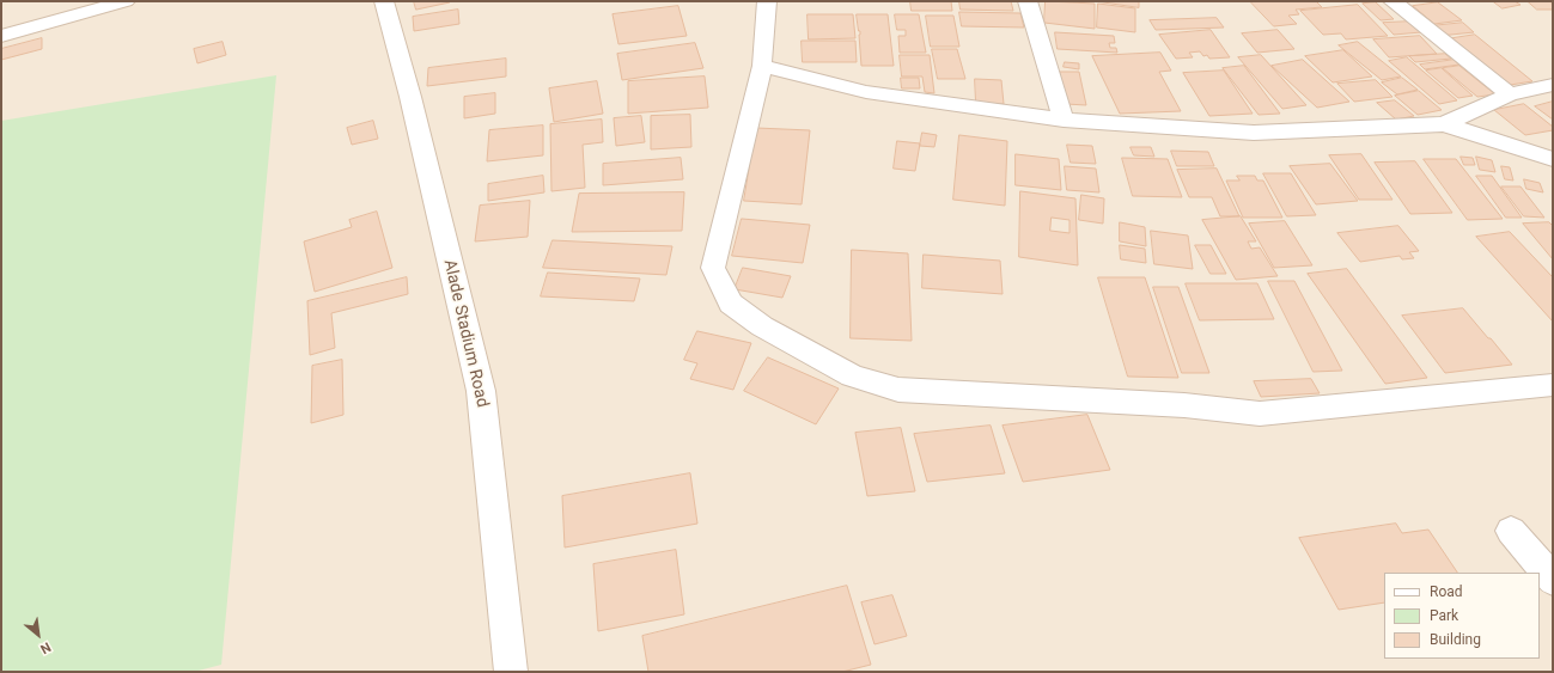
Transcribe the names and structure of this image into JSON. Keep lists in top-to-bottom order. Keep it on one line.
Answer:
{"streets":{"street":["Alade Stadium Road"]},"legend":["Road","Park","Building"],"north":"bottom right"}
